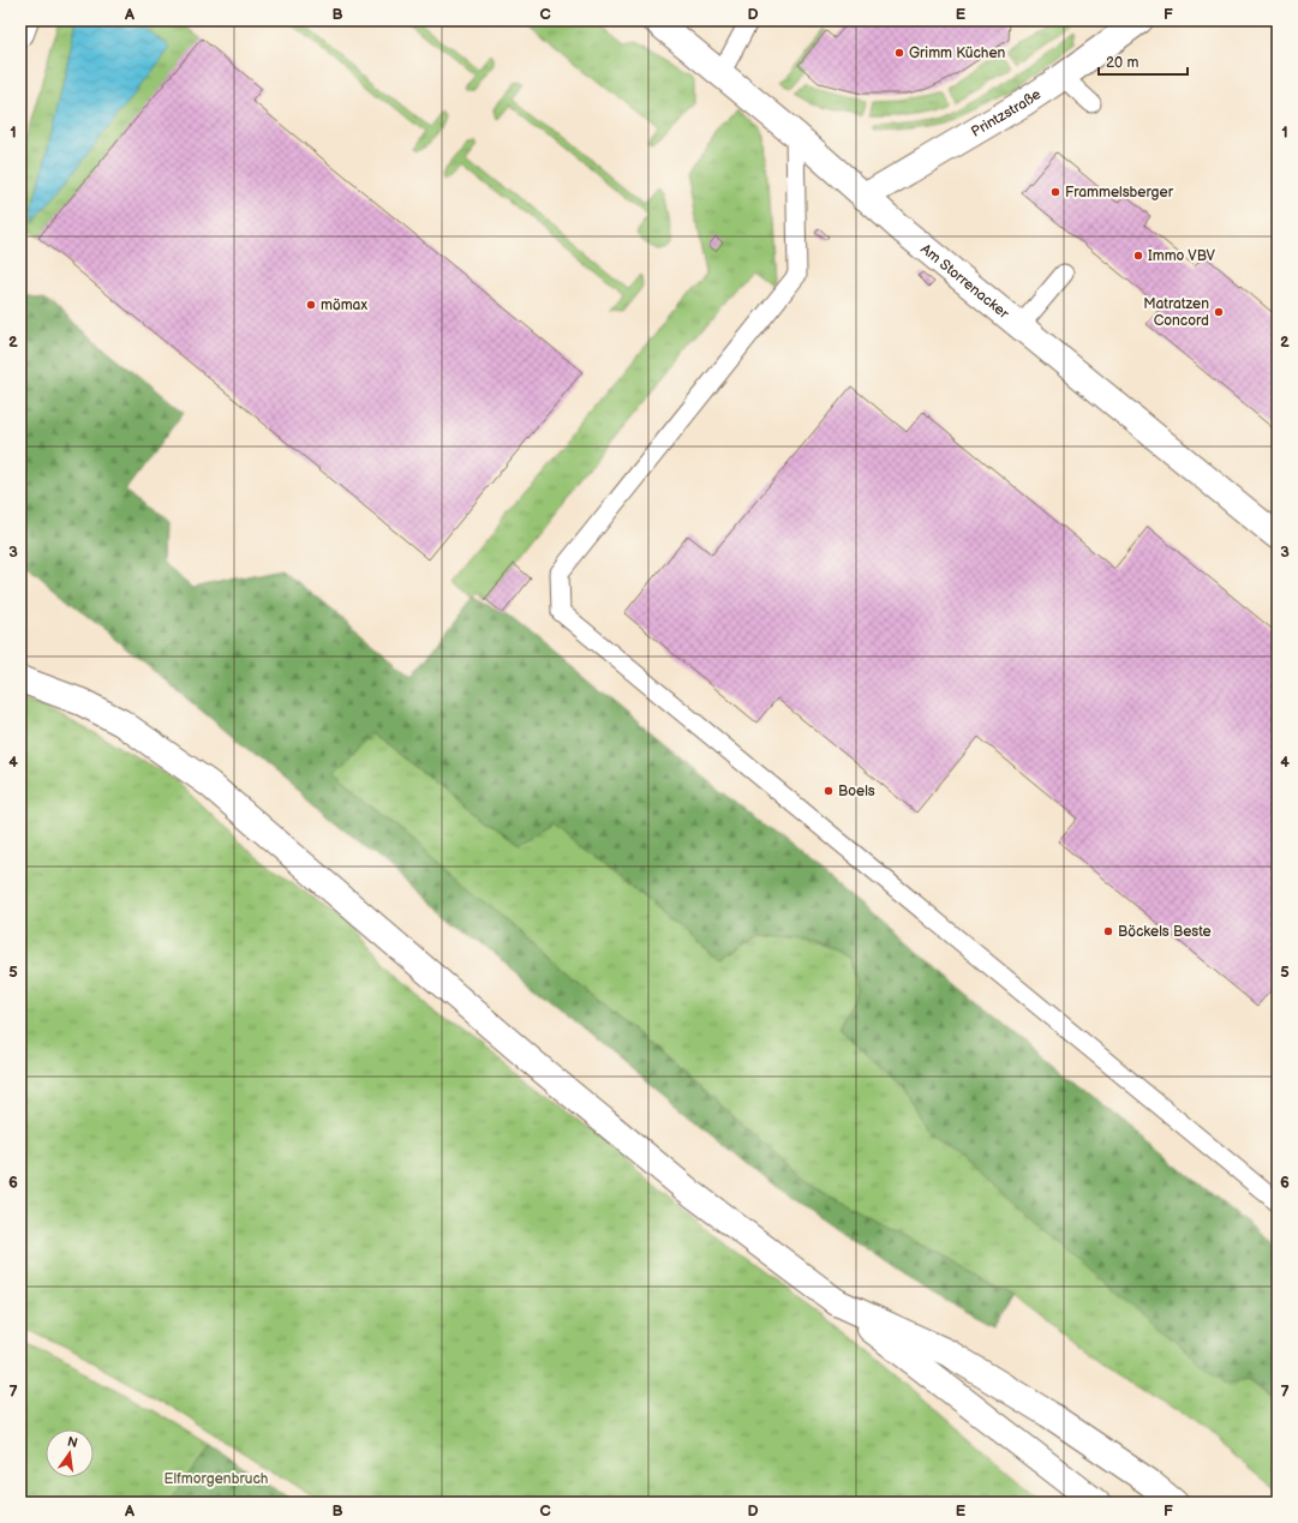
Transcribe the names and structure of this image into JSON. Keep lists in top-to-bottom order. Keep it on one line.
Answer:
{"streets":{"main road":["Printzstraße","Am Storrenacker"]},"crossings":[["Printzstraße","Am Storrenacker"]],"parks":["Elfmorgenbruch"],"places":["Grimm Küchen","Frammelsberger","Immo VBV","mömax","Matratzen Concord","Boels","Böckels Beste"],"scale_bar":"20 m","north":"top","grid":{"columns":["A","B","C","D","E","F"],"rows":["1","2","3","4","5","6","7"]}}
